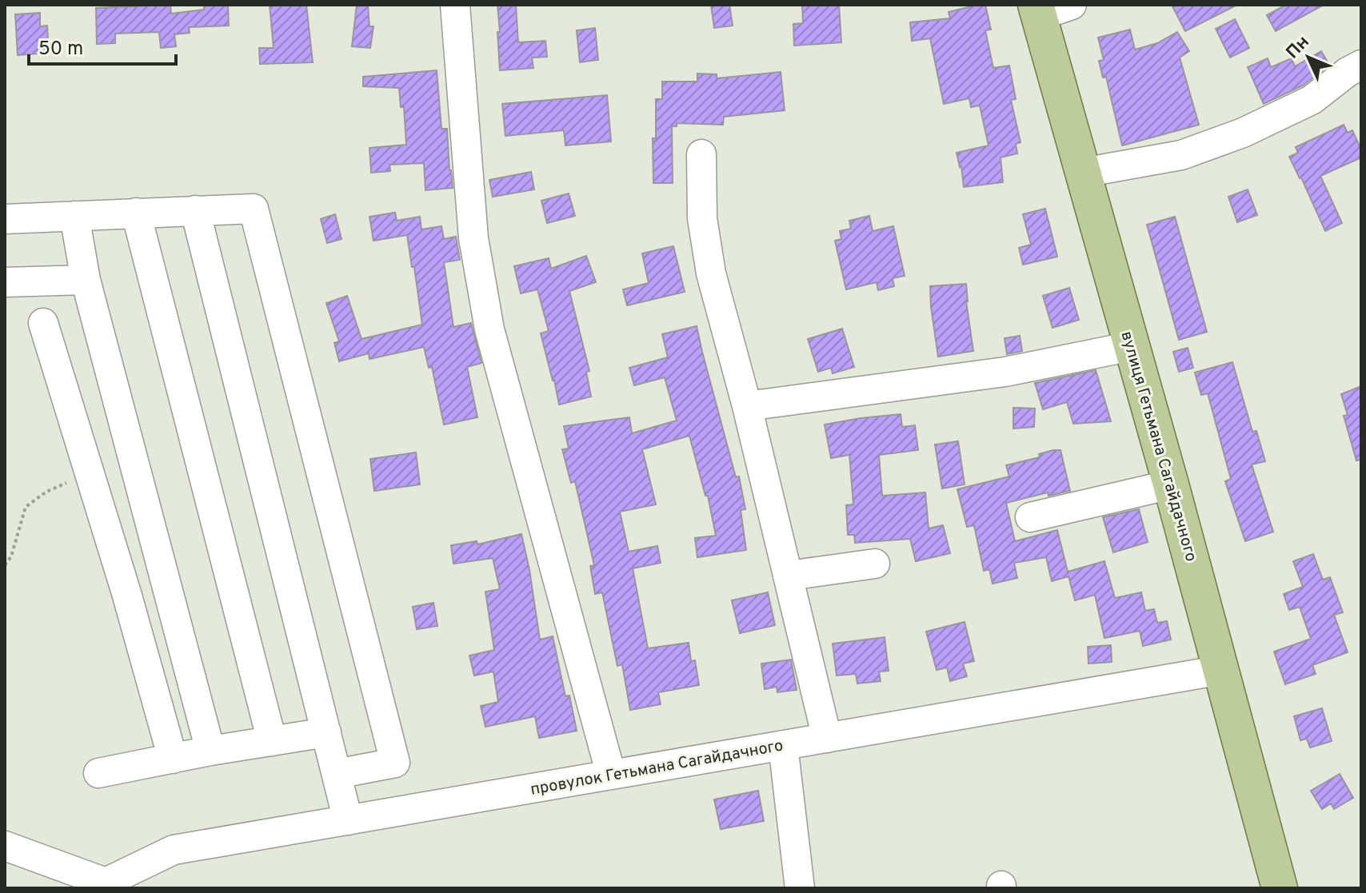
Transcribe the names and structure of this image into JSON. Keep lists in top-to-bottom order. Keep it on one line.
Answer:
{"streets":{"main road":["вулиця Гетьмана Сагайдачного"],"street":["провулок Гетьмана Сагайдачного"]},"crossings":[["вулиця Гетьмана Сагайдачного","провулок Гетьмана Сагайдачного"]],"scale_bar":"50 m","north":"top left"}
